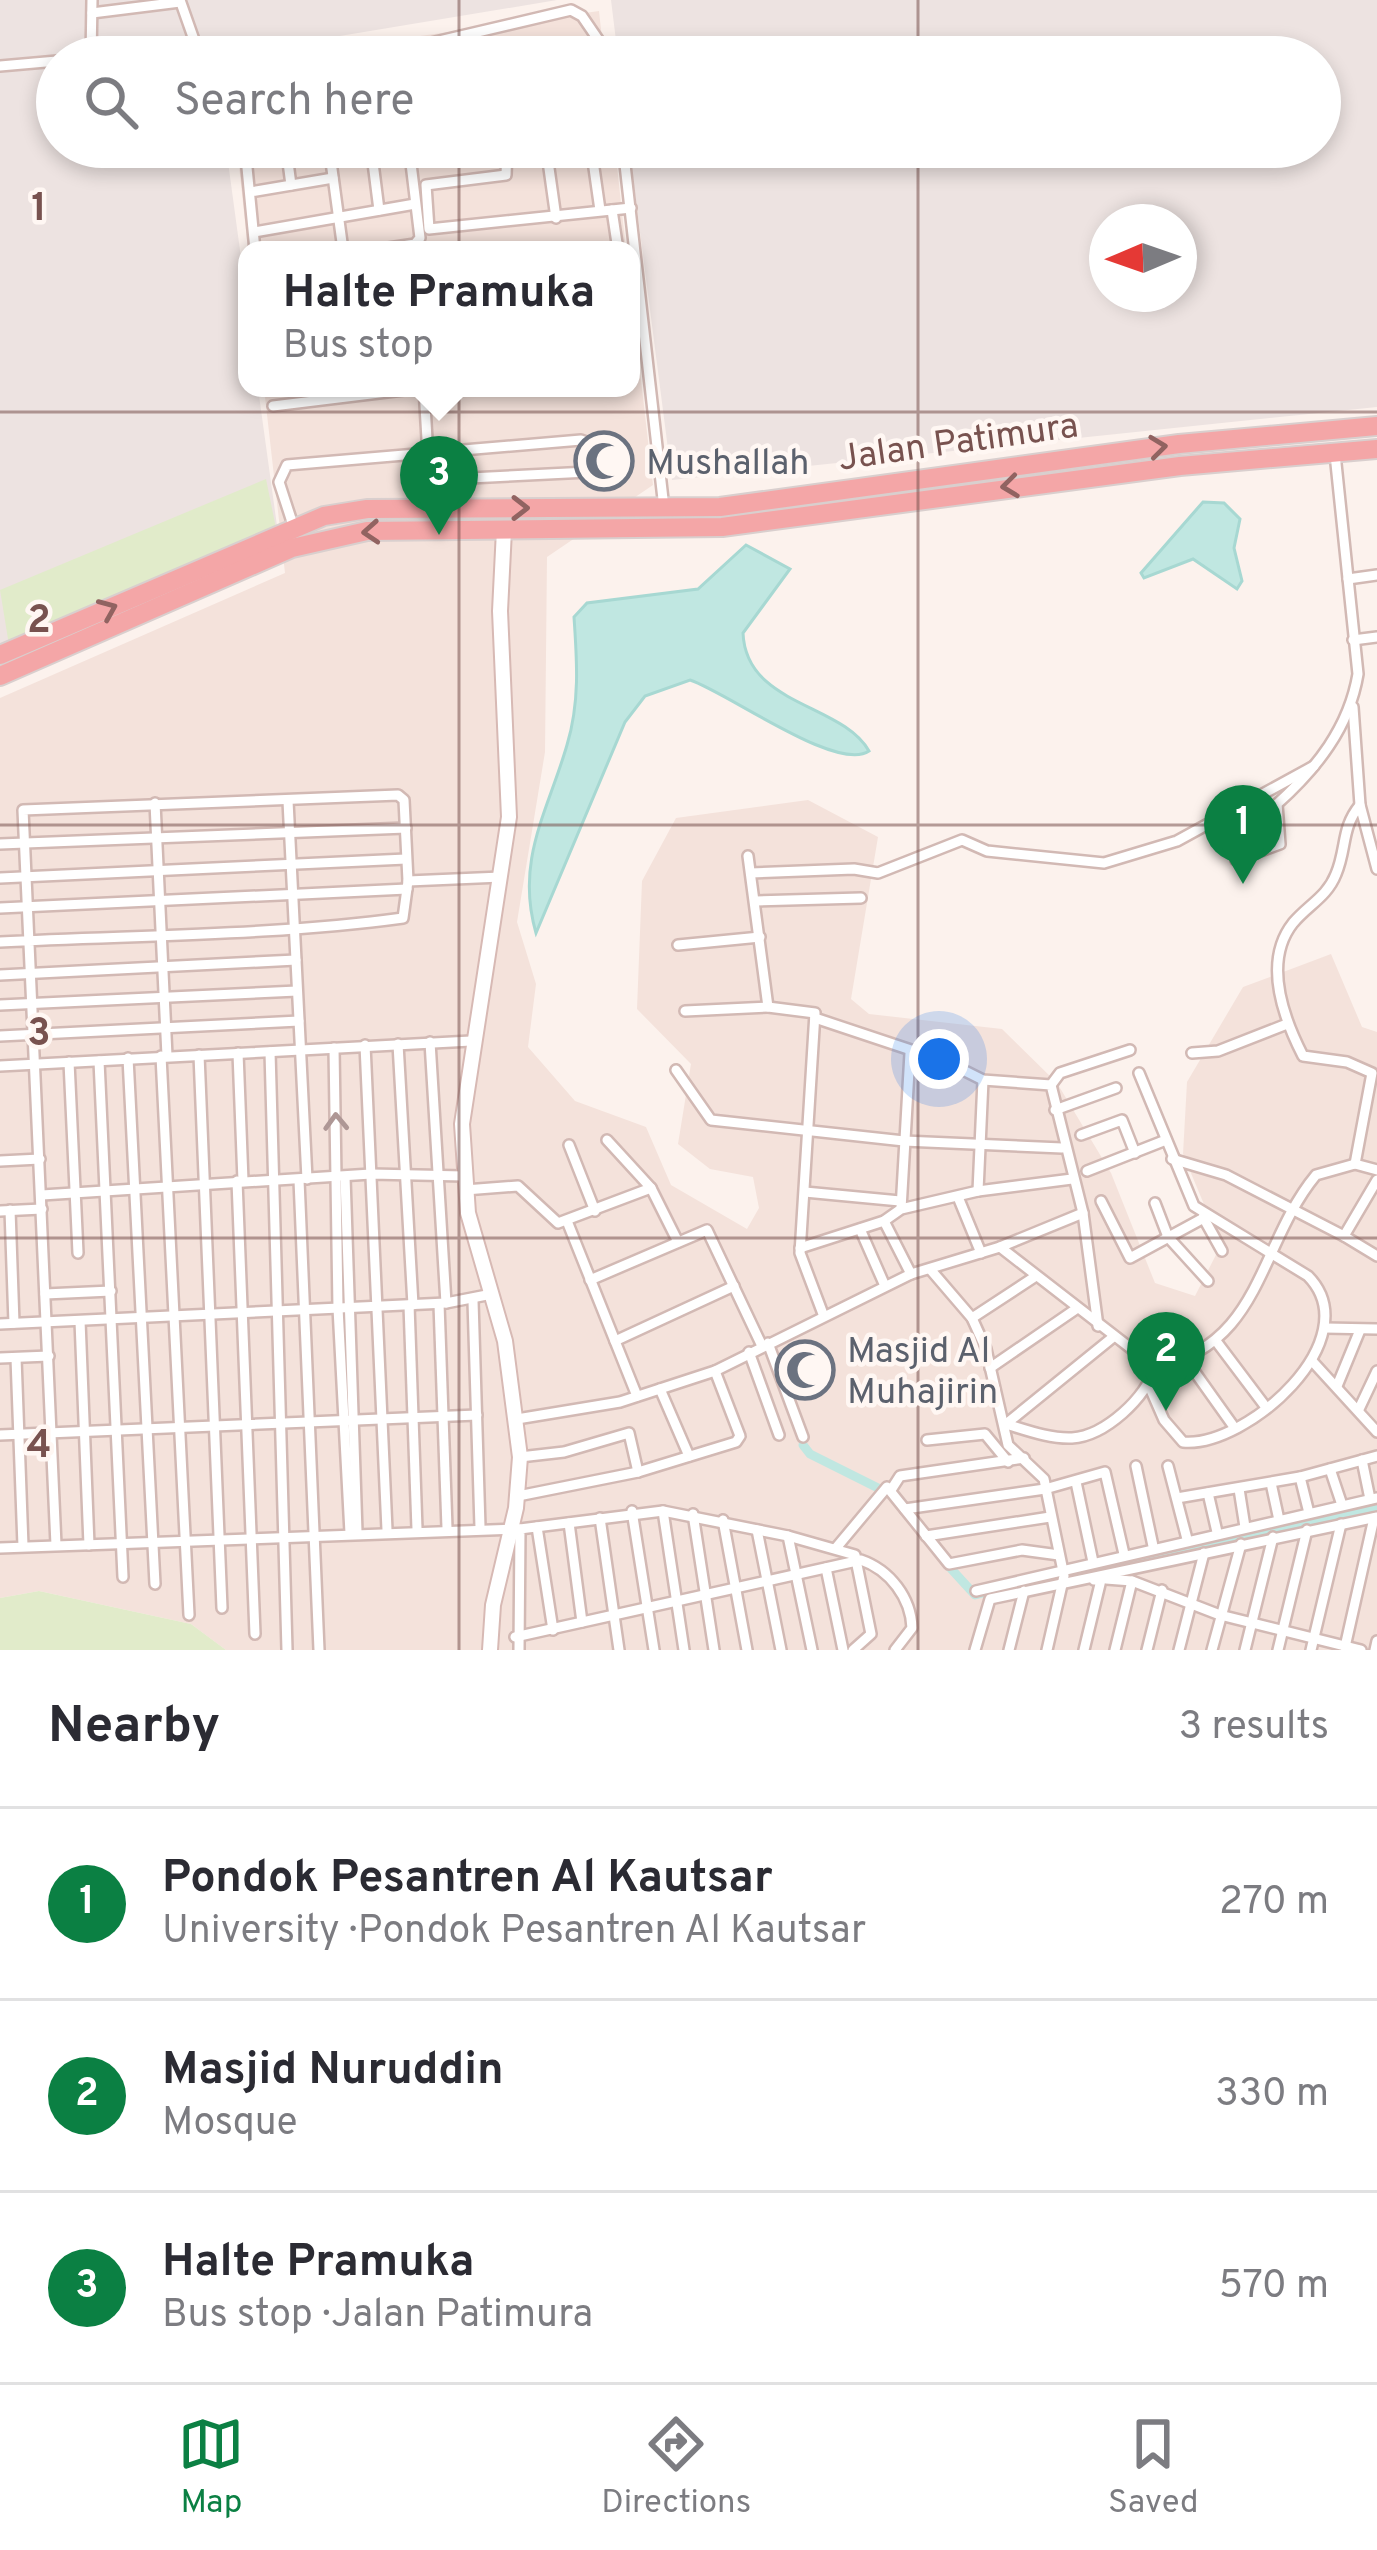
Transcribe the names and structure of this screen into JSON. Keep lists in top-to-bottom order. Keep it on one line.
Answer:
{"streets":{"highway":["Jalan Patimura"]},"places":{"mosque":["Mushallah","Masjid Al Muhajirin"]},"north":"left","page":{"search":"Search here","popup":["Halte Pramuka","Bus stop"],"pins":["3","1","2"],"heading":["Nearby","3 results"],"list":[{"mark":"1","name":"Pondok Pesantren Al Kautsar","note":"University · Pondok Pesantren Al Kautsar","value":"270 m"},{"mark":"2","name":"Masjid Nuruddin","note":"Mosque","value":"330 m"},{"mark":"3","name":"Halte Pramuka","note":"Bus stop · Jalan Patimura","value":"570 m"}],"nav":["Map","Directions","Saved"]},"grid":{"rows":["1","2","3","4"]}}
